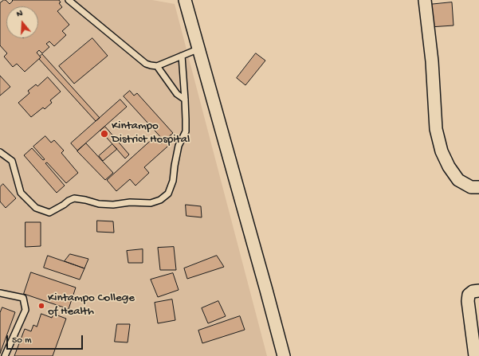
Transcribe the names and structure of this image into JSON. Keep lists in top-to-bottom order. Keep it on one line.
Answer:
{"places":["Kintampo District Hospital","Kintampo College of Health"],"scale_bar":"50 m","north":"top"}
